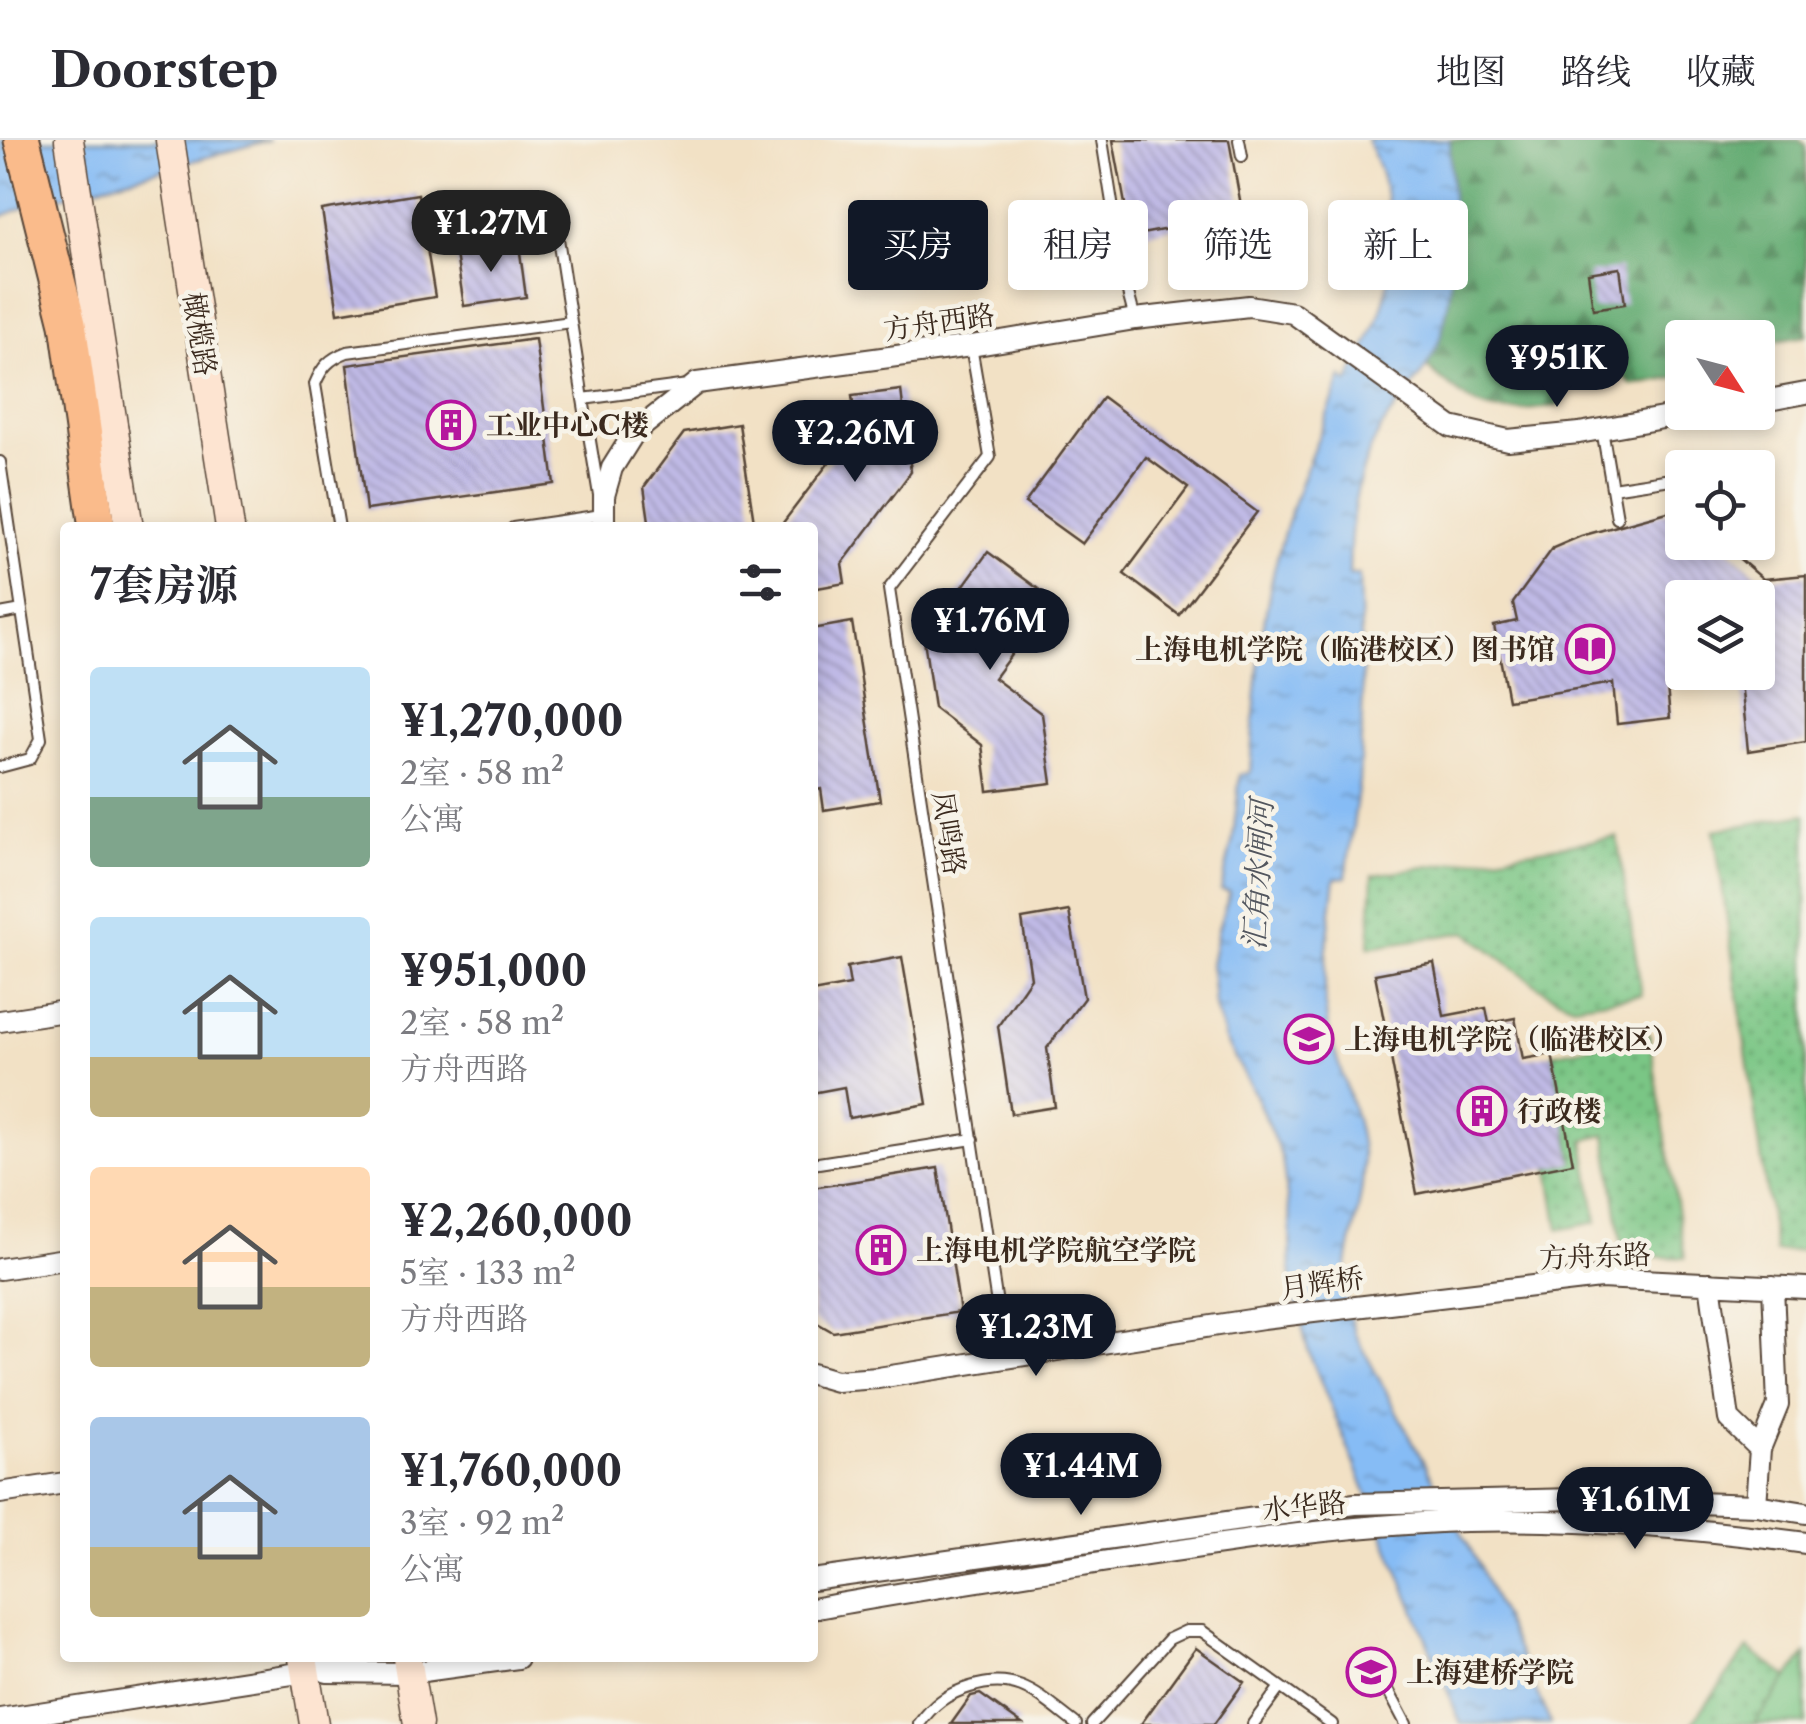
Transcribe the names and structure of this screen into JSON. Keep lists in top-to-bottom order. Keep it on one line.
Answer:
{"streets":{"main road":["橄榄路"],"street":["方舟西路","方舟东路","月辉桥","水华路"],"lane":["凤鸣路"]},"crossings":[["方舟西路","凤鸣路"],["凤鸣路","月辉桥"],["方舟东路","月辉桥"]],"water":["汇角水闸河"],"places":{"building":["工业中心C楼","行政楼","上海电机学院航空学院"],"library":["上海电机学院（临港校区）图书馆"],"school or university":["上海电机学院（临港校区）","上海建桥学院"]},"north":"bottom right","page":{"header":"Doorstep","nav":["地图","路线","收藏"],"price":["¥1.27M","¥951K","¥2.26M","¥1.76M","¥1.23M","¥1.44M","¥1.61M"],"chip":["买房","租房","筛选","新上"],"heading":"7套房源","list":[{"name":"¥1,270,000","note":"2室 · 58 m² · 公寓"},{"name":"¥951,000","note":"2室 · 58 m² · 方舟西路"},{"name":"¥2,260,000","note":"5室 · 133 m² · 方舟西路"},{"name":"¥1,760,000","note":"3室 · 92 m² · 公寓"}]}}
